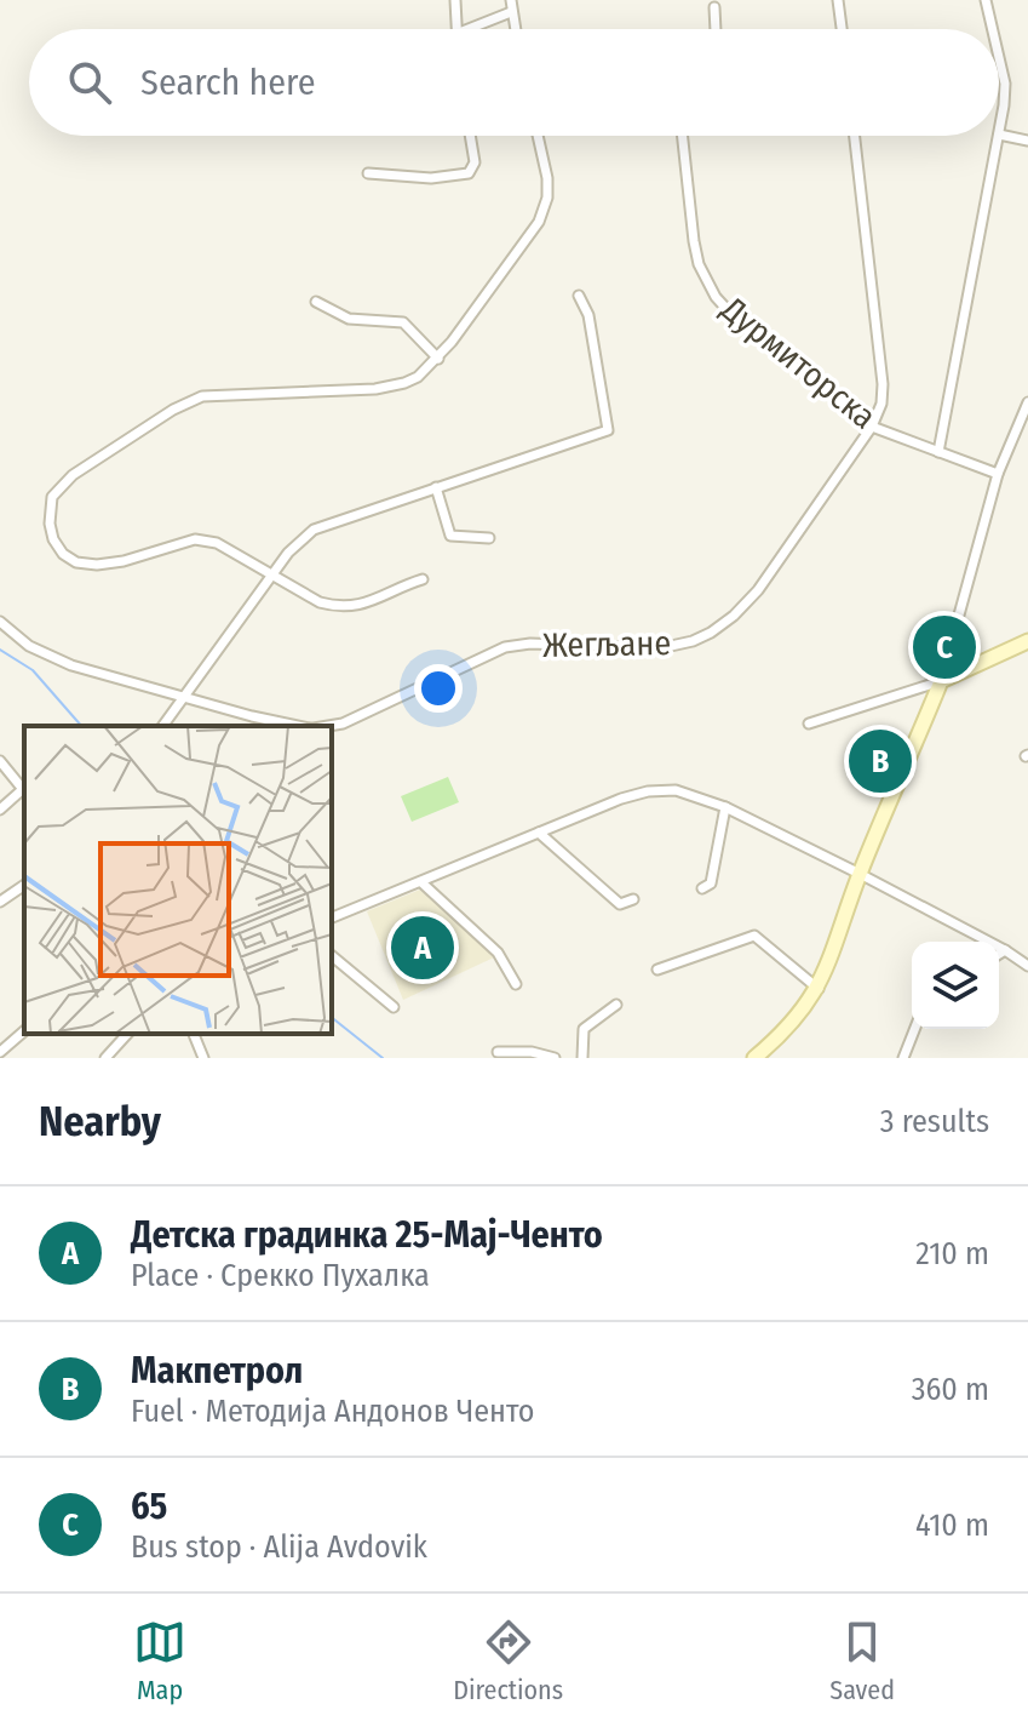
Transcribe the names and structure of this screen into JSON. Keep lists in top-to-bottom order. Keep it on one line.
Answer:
{"streets":{"street":["Дурмиторска","Жегљане"]},"crossings":[["Дурмиторска","Жегљане"]],"page":{"search":"Search here","pins":["C","B","A"],"heading":["Nearby","3 results"],"list":[{"mark":"A","name":"Детска градинка 25-Мај-Ченто","note":"Place · Срекко Пухалка","value":"210 m"},{"mark":"B","name":"Макпетрол","note":"Fuel · Методија Андонов Ченто","value":"360 m"},{"mark":"C","name":"65","note":"Bus stop · Alija Avdovik","value":"410 m"}],"nav":["Map","Directions","Saved"]}}
